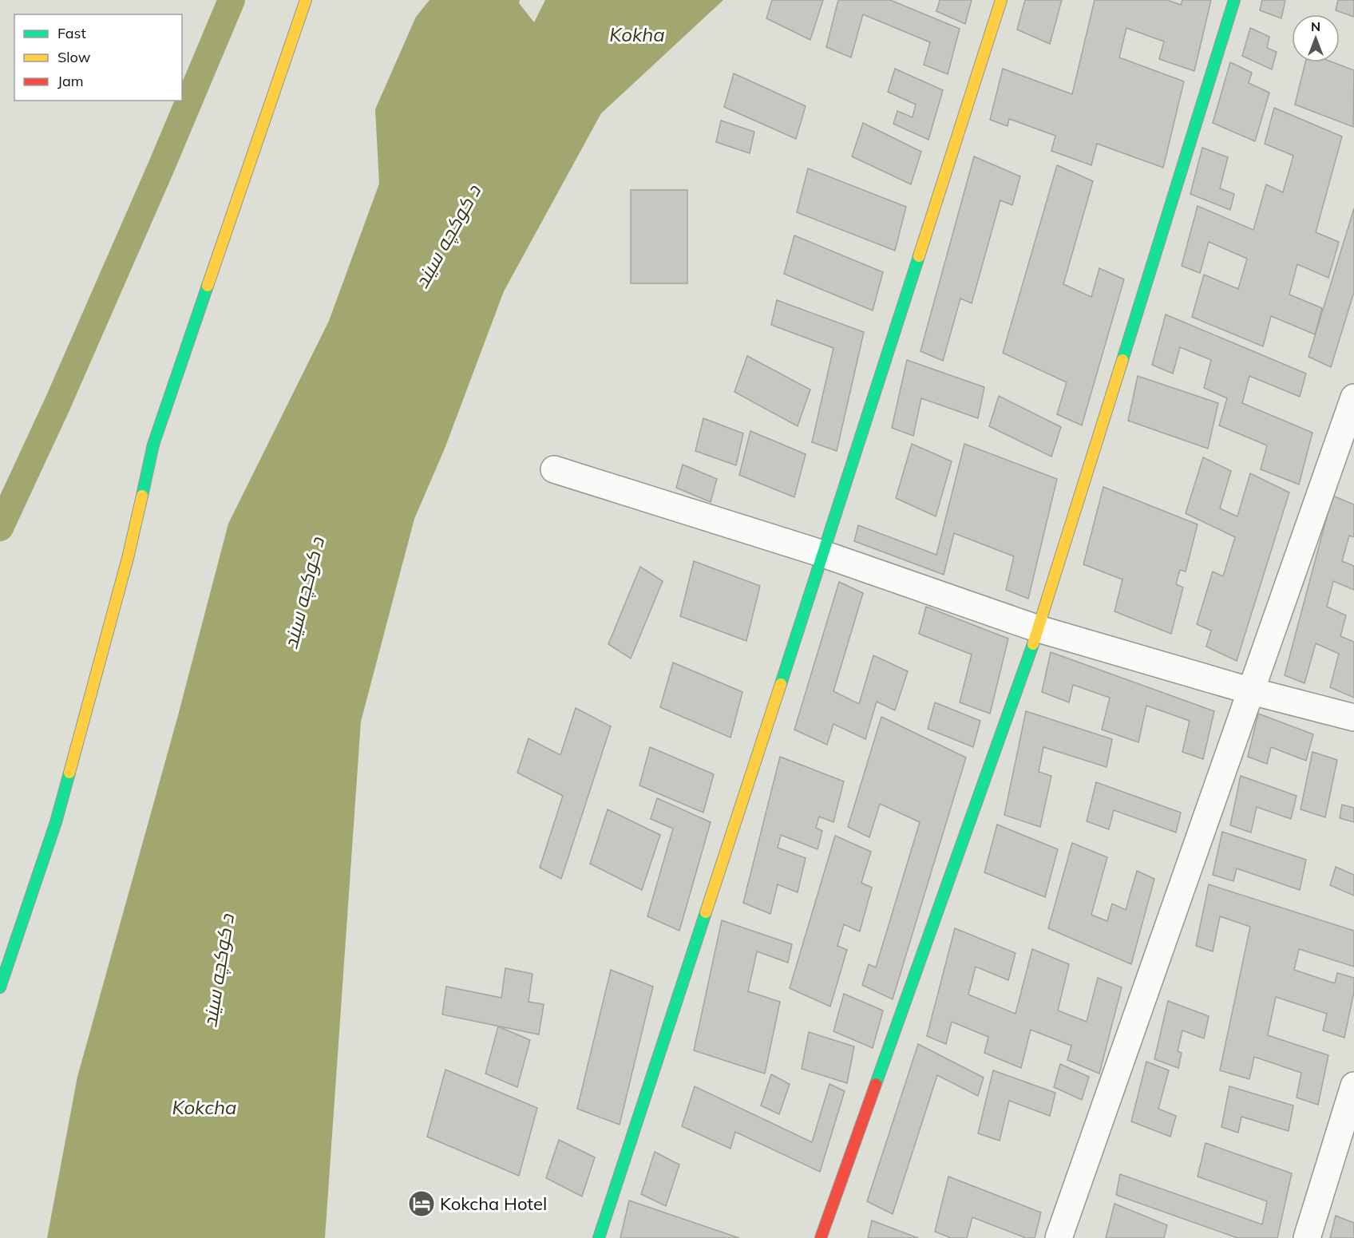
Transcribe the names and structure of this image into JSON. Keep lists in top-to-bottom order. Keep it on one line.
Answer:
{"water":["Kokha","د کوکچه سیند","Kokcha"],"places":{"hotel":["Kokcha Hotel"]},"legend":["Fast","Slow","Jam"],"north":"top"}
